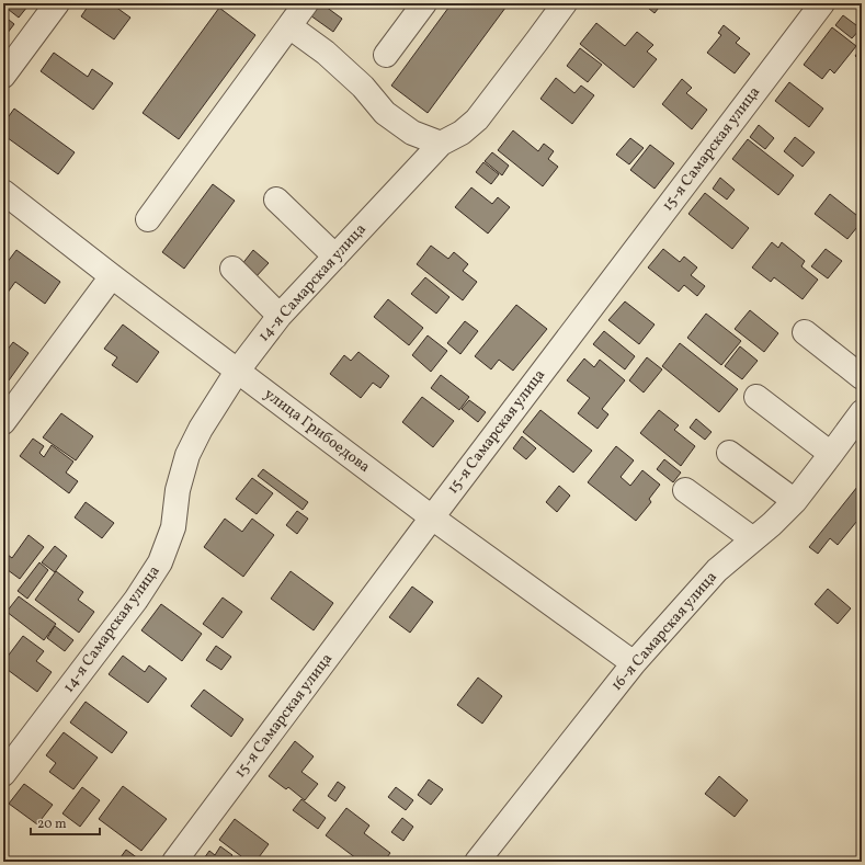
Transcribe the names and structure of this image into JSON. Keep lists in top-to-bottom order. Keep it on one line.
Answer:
{"streets":{"street":["15-я Самарская улица","14-я Самарская улица","улица Грибоедова","16-я Самарская улица"]},"crossings":[["15-я Самарская улица","улица Грибоедова"],["14-я Самарская улица","улица Грибоедова"],["улица Грибоедова","16-я Самарская улица"]],"scale_bar":"20 m"}
